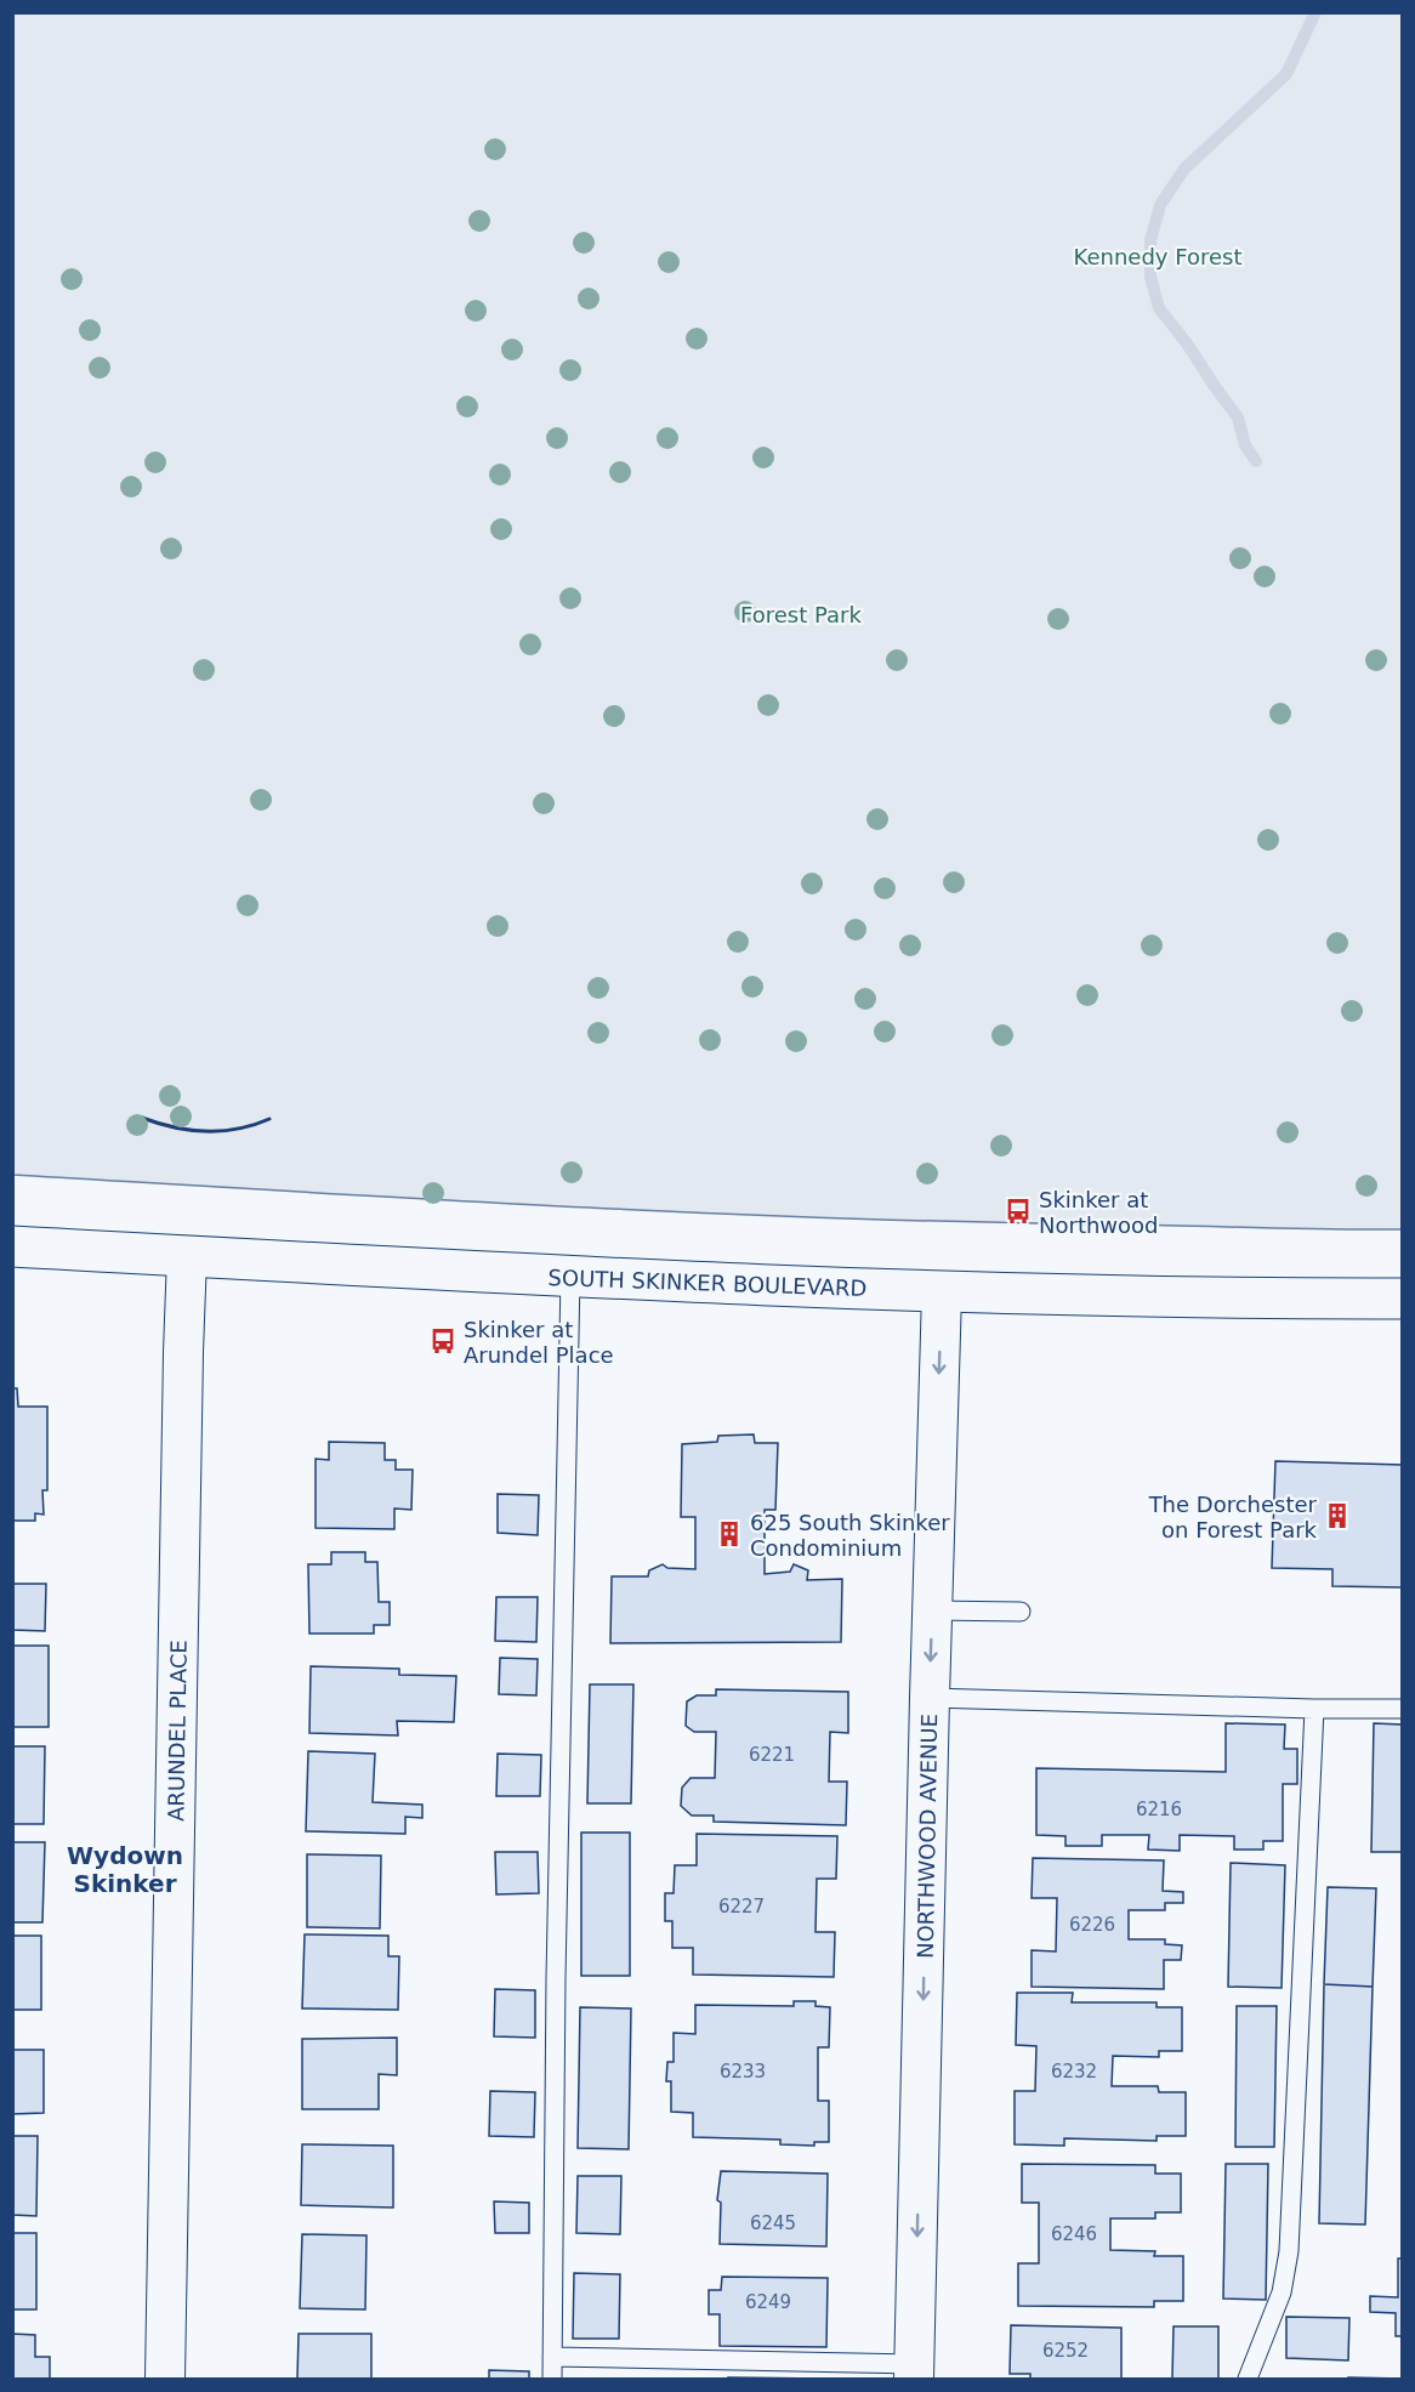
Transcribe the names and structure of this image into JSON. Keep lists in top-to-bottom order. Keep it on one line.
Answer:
{"streets":{"main road":["SOUTH SKINKER BOULEVARD"],"street":["ARUNDEL PLACE","NORTHWOOD AVENUE"]},"crossings":[["SOUTH SKINKER BOULEVARD","ARUNDEL PLACE"],["SOUTH SKINKER BOULEVARD","NORTHWOOD AVENUE"]],"one_way":["NORTHWOOD AVENUE"],"districts":["Wydown Skinker"],"parks":["Kennedy Forest","Forest Park"],"places":{"bus stop":["Skinker at Northwood","Skinker at Arundel Place"],"building":["The Dorchester on Forest Park","625 South Skinker Condominium"]},"house_numbers":["6221","6216","6227","6226","6233","6232","6245","6246","6249","6252"]}
